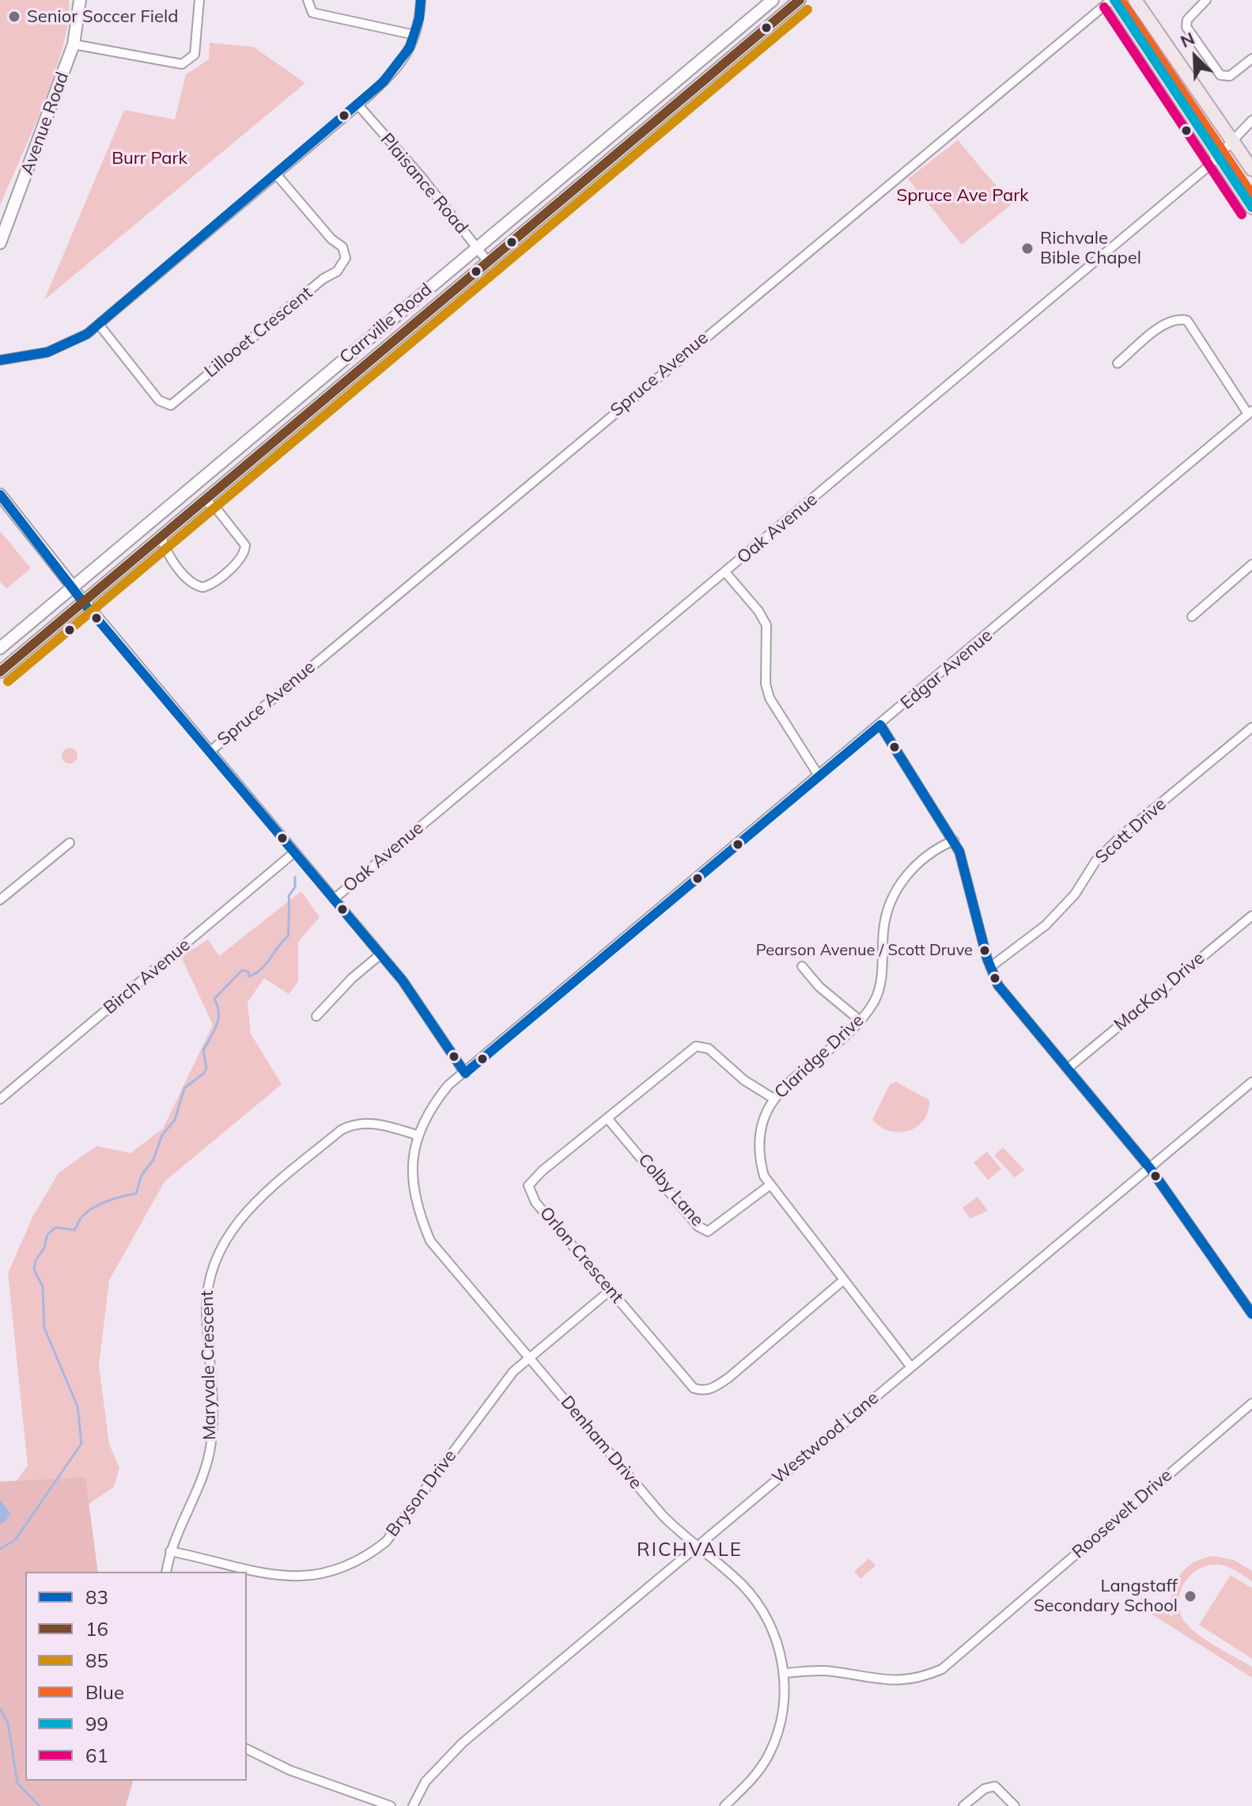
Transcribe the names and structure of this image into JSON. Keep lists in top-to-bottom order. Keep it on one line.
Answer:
{"streets":{"main road":["Avenue Road","Carrville Road"],"street":["Plaisance Road","Lillooet Crescent","Spruce Avenue","Oak Avenue","Edgar Avenue","Scott Drive","Birch Avenue","MacKay Drive","Claridge Drive","Colby Lane","Orlon Crescent","Maryvale Crescent","Westwood Lane","Denham Drive","Bryson Drive","Roosevelt Drive"]},"crossings":[["Plaisance Road","Carrville Road"],["Edgar Avenue","Denham Drive"],["Claridge Drive","Colby Lane"],["Claridge Drive","Orlon Crescent"],["Claridge Drive","Westwood Lane"],["Colby Lane","Orlon Crescent"],["Orlon Crescent","Bryson Drive"],["Maryvale Crescent","Denham Drive"],["Maryvale Crescent","Bryson Drive"],["Westwood Lane","Denham Drive"],["Denham Drive","Bryson Drive"],["Denham Drive","Roosevelt Drive"]],"districts":["RICHVALE"],"parks":["Burr Park","Spruce Ave Park"],"places":["Senior Soccer Field","Richvale Bible Chapel","Pearson Avenue / Scott Druve","Langstaff Secondary School"],"lines":["transit line 83","transit line 16","transit line Blue","transit line 99","transit line 61","transit line 85"],"legend":["83","16","85","Blue","99","61"],"north":"top left"}
